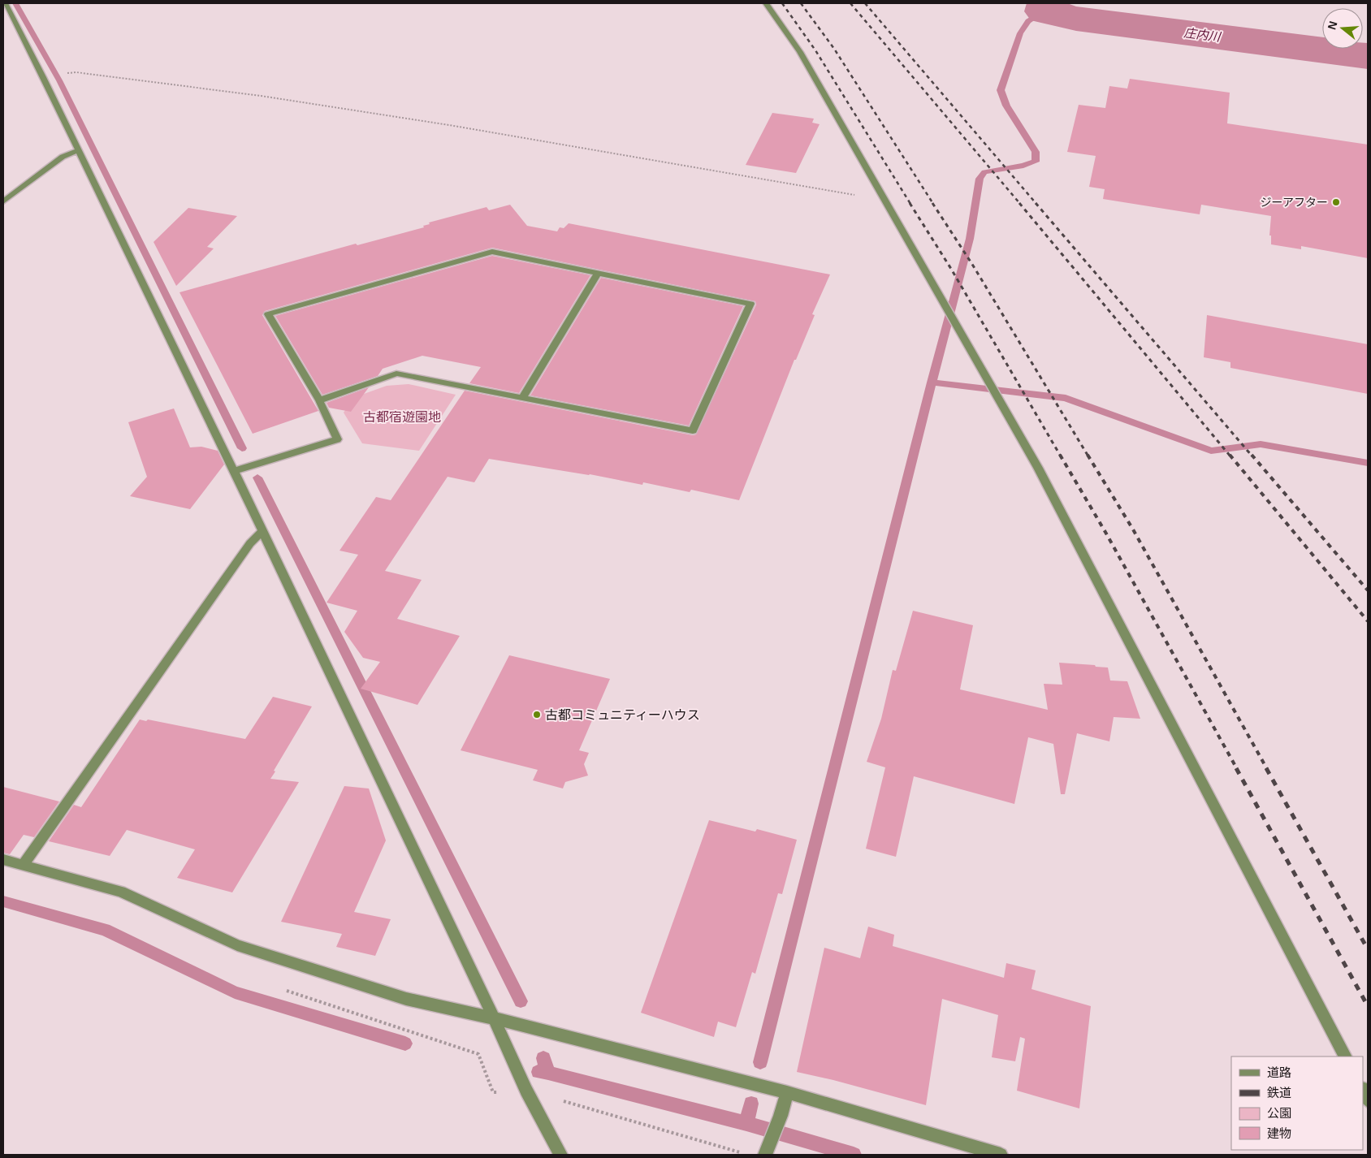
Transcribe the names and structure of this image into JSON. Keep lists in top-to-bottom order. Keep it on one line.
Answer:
{"water":["庄内川"],"parks":["古都宿遊園地"],"places":["ジーアフター","古都コミュニティーハウス"],"legend":["道路","鉄道","公園","建物"],"north":"left"}
